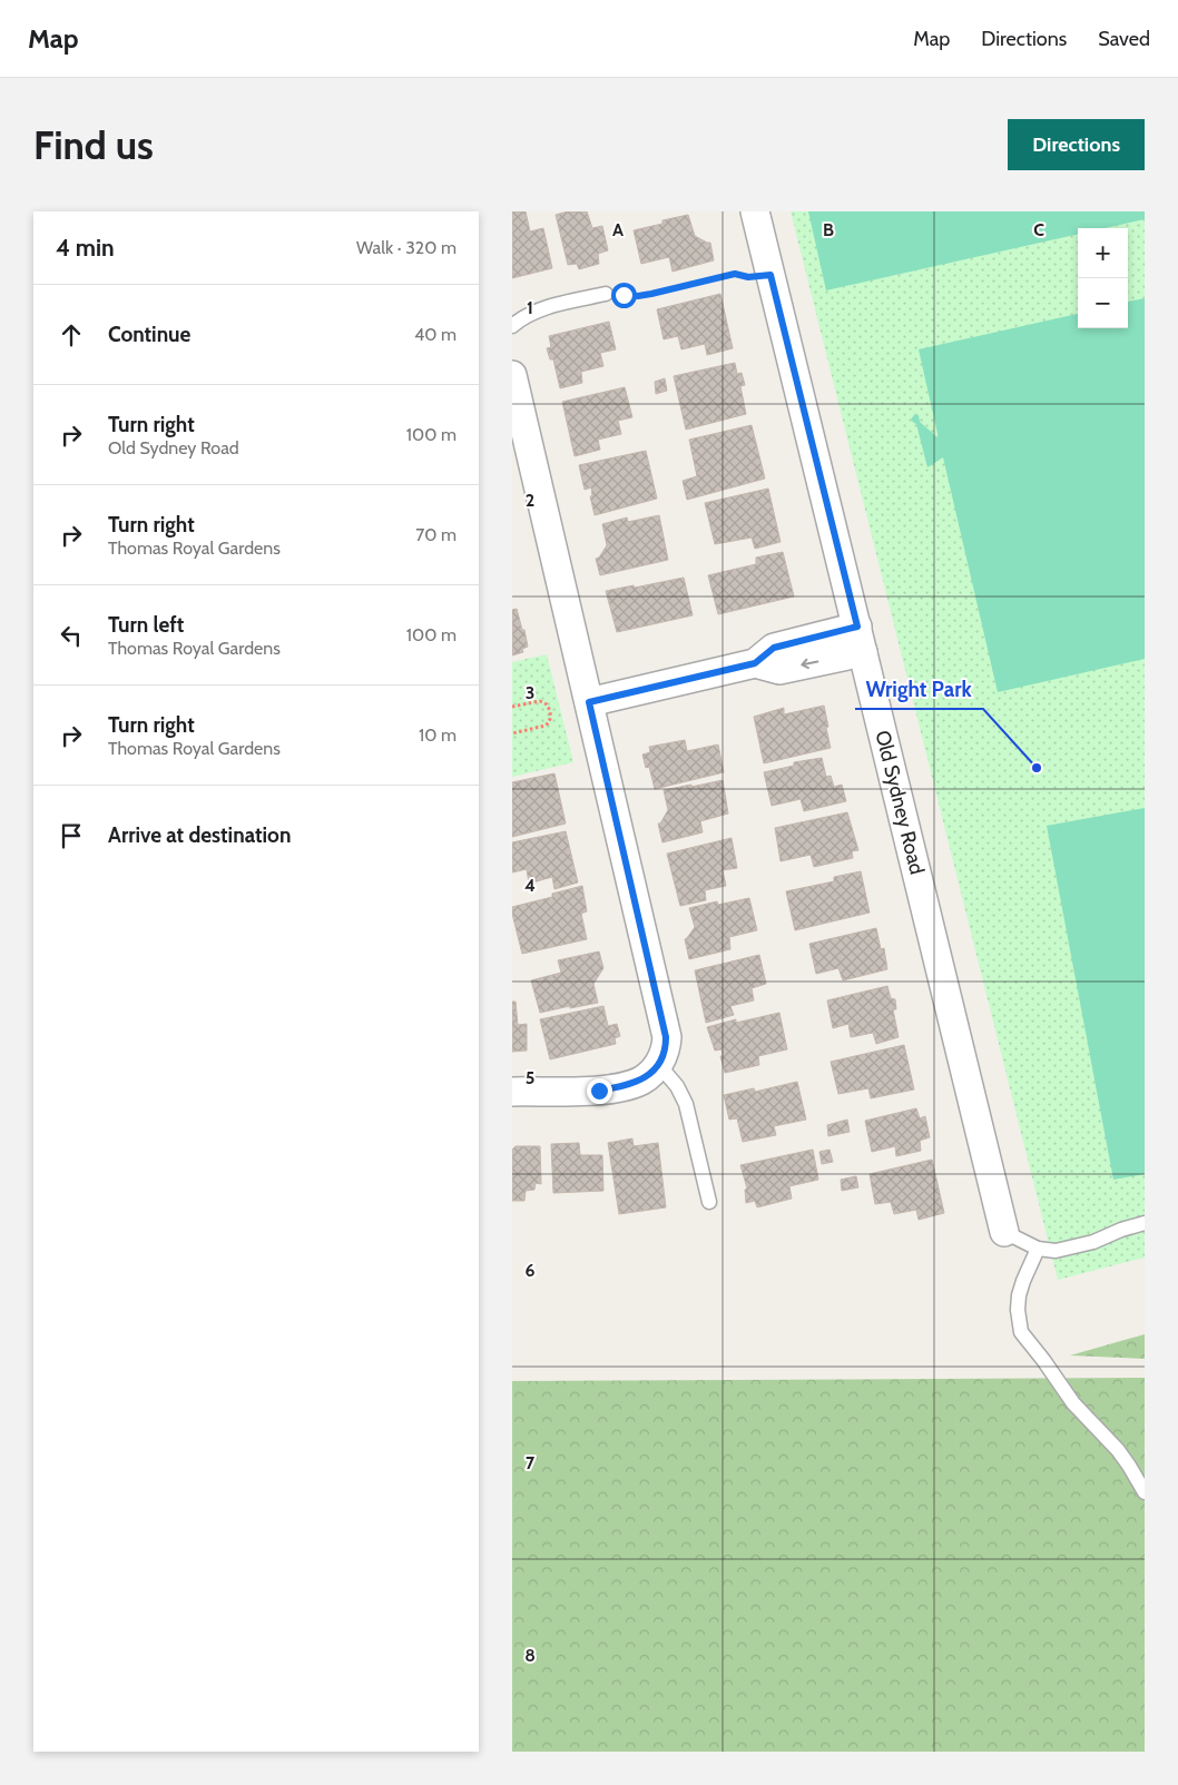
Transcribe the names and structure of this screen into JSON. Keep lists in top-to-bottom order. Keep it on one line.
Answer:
{"streets":{"street":["Old Sydney Road"]},"places":["Wright Park"],"page":{"header":"Map","nav":["Map","Directions","Saved"],"buttons":"Directions","title":"Find us","heading":["4 min","Walk · 320 m"],"map_buttons":["+","−"],"list":[["Continue","40 m"],["Turn right","Old Sydney Road","100 m"],["Turn right","Thomas Royal Gardens","70 m"],["Turn left","Thomas Royal Gardens","100 m"],["Turn right","Thomas Royal Gardens","10 m"],"Arrive at destination"]},"grid":{"columns":["A","B","C"],"rows":["1","2","3","4","5","6","7","8"]}}
